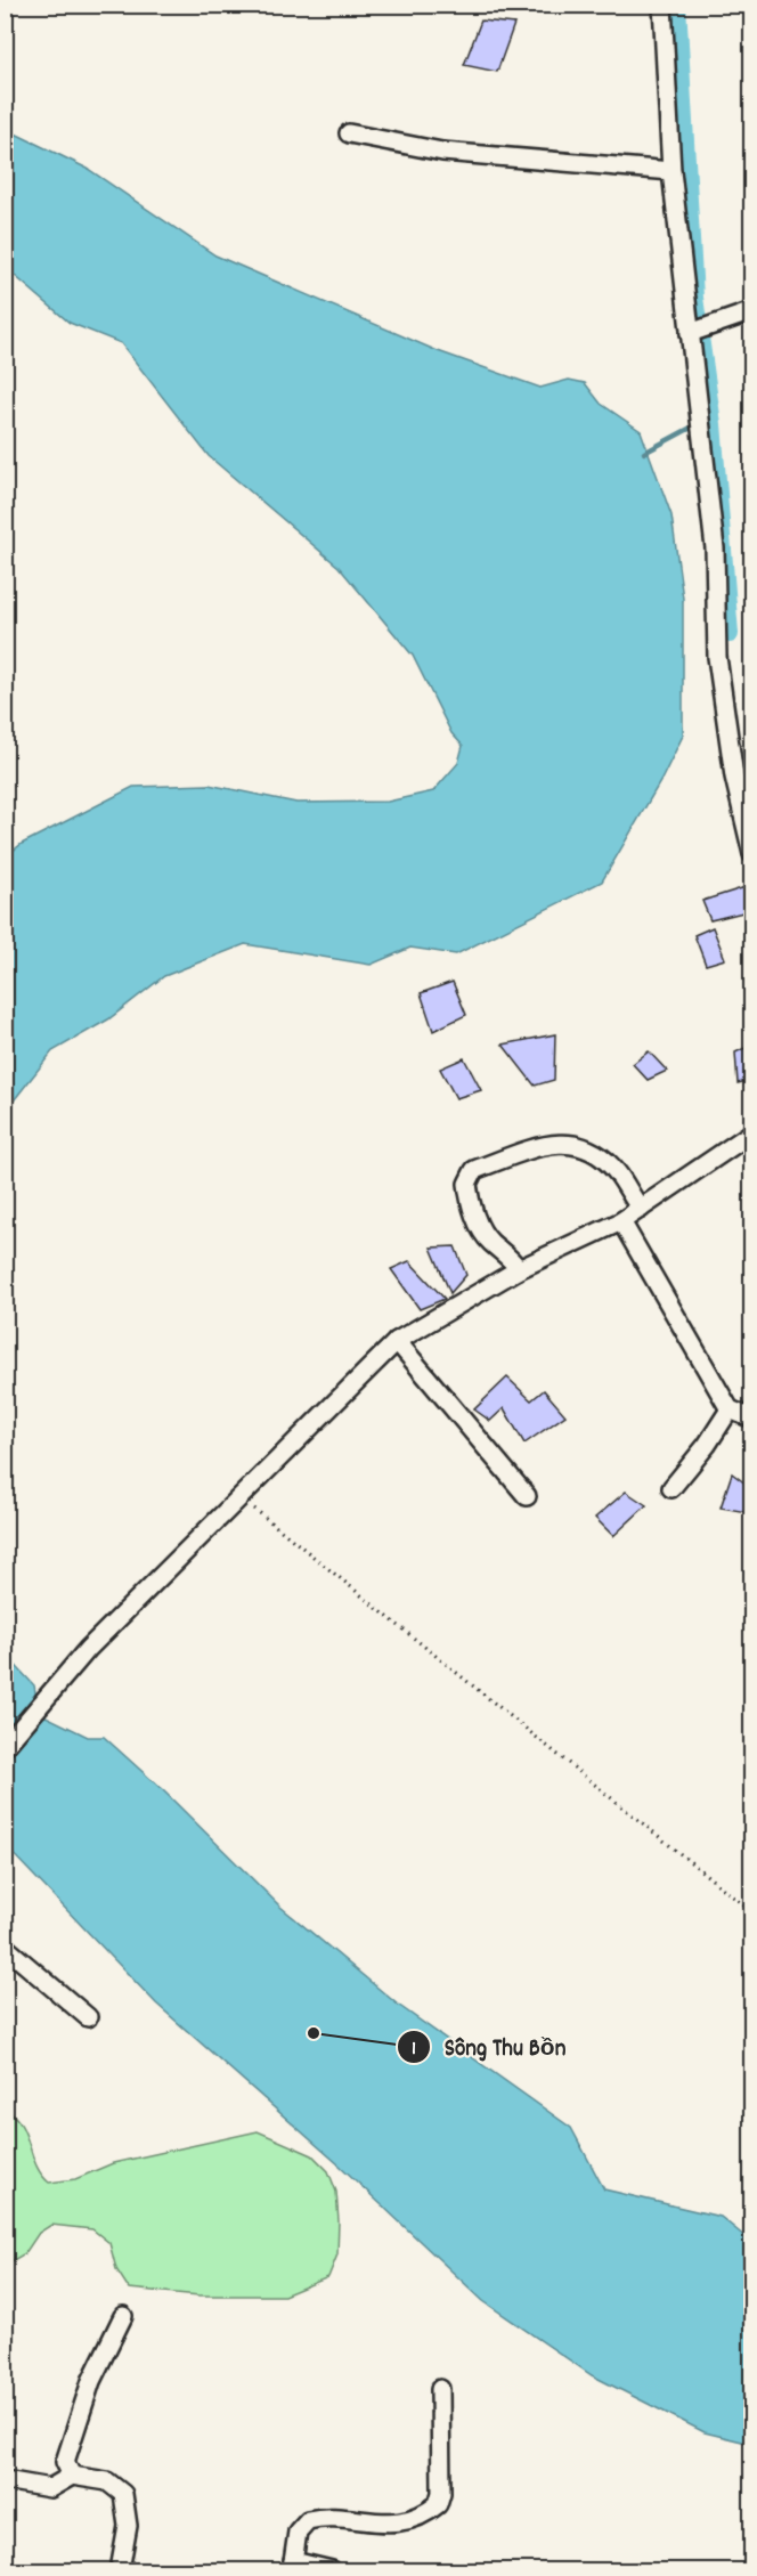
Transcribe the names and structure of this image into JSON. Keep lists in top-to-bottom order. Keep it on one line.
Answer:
{"places":["Sông Thu Bồn"]}
